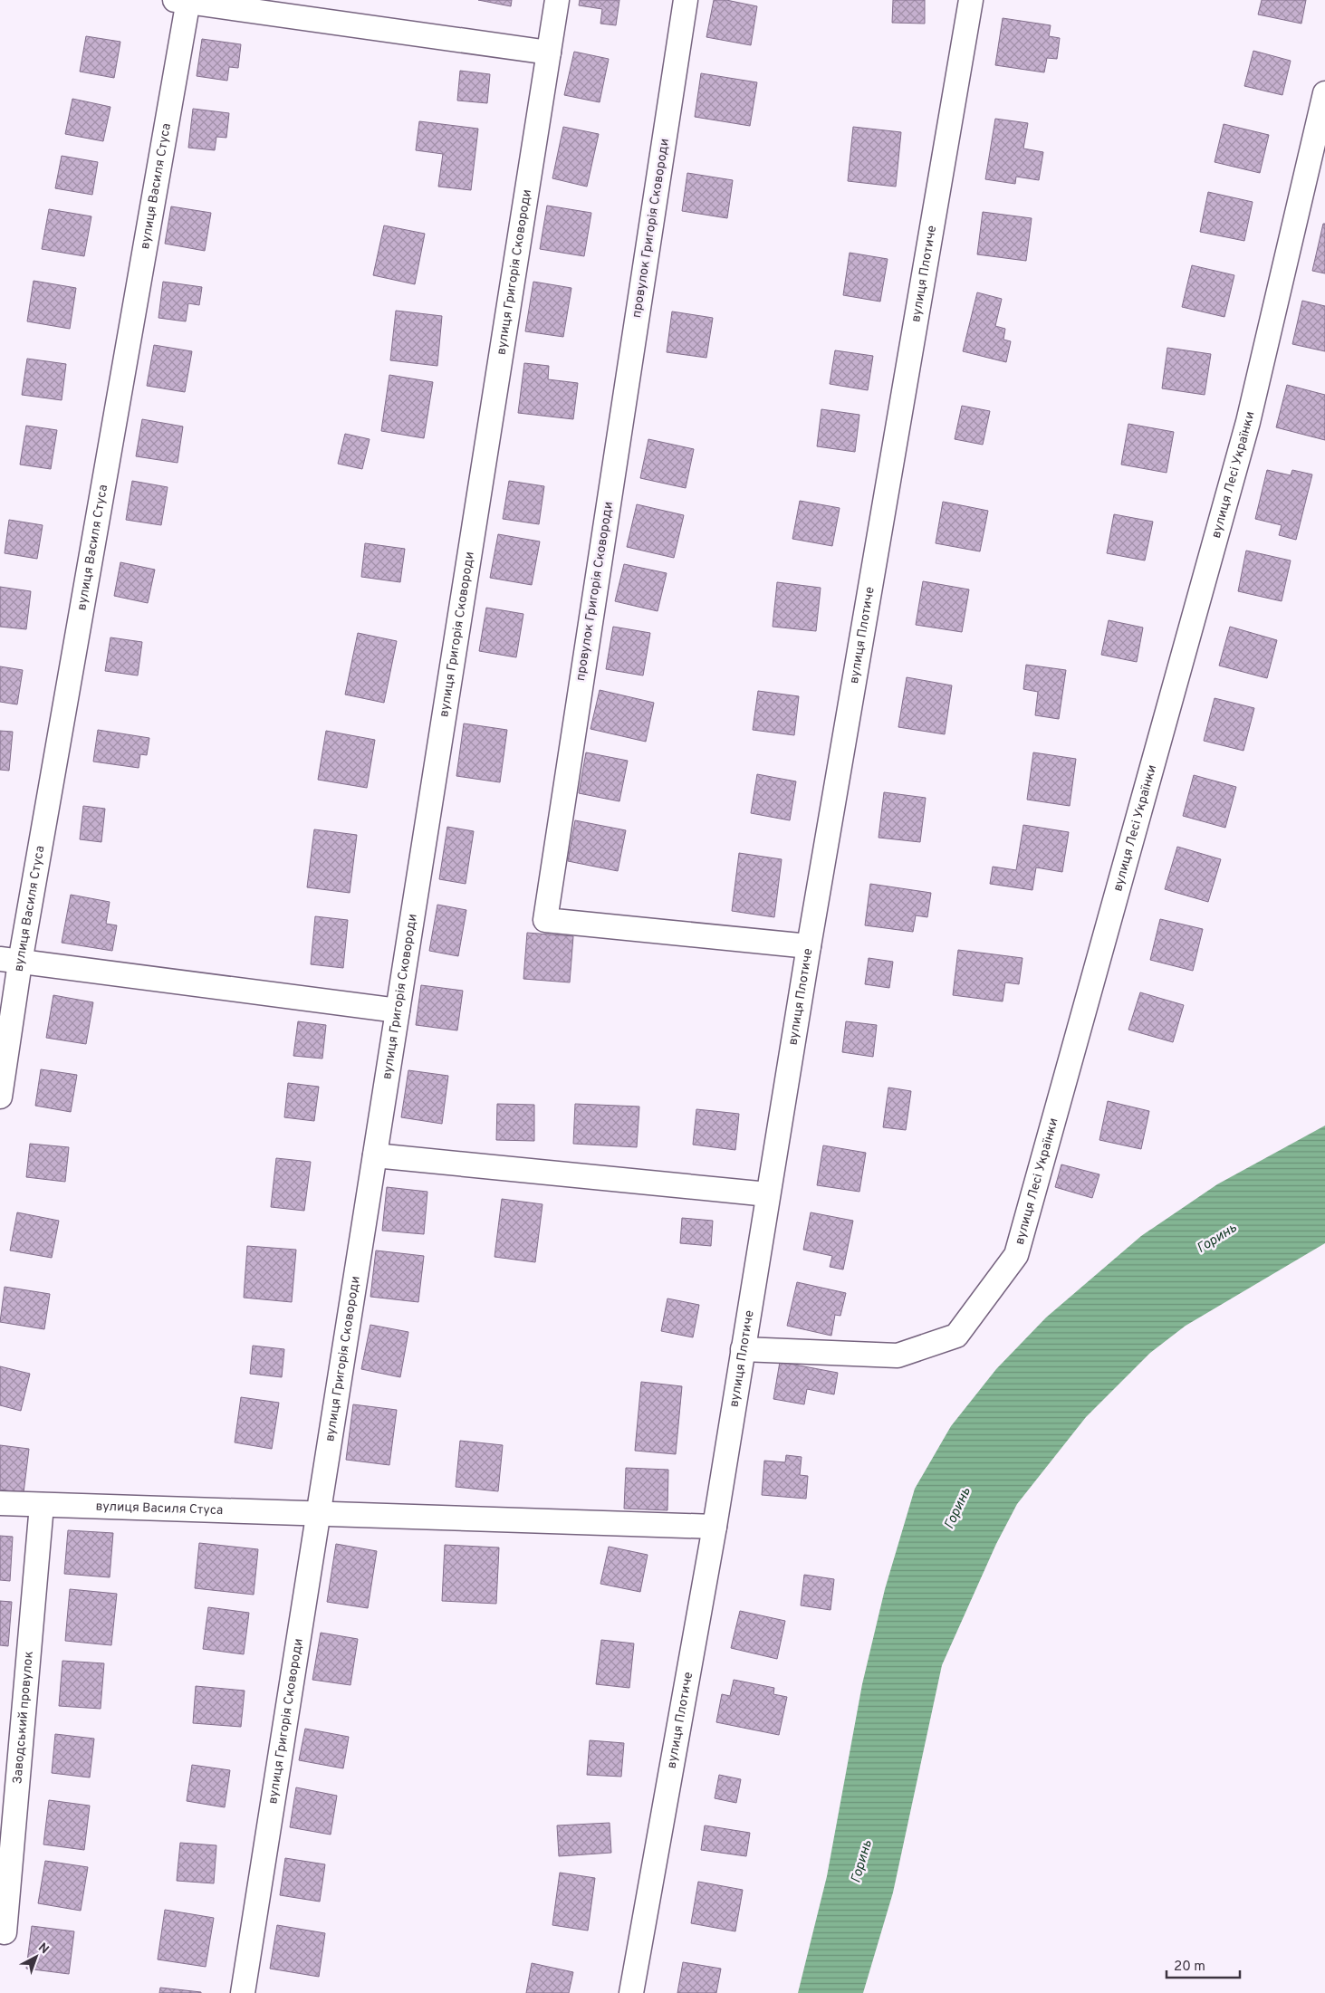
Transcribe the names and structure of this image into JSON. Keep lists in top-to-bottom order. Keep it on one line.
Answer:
{"streets":{"street":["вулиця Василя Стуса","провулок Григорія Сковороди","вулиця Григорія Сковороди","вулиця Плотиче","вулиця Лесі Українки","Заводський провулок"]},"crossings":[["вулиця Василя Стуса","вулиця Григорія Сковороди"],["вулиця Василя Стуса","вулиця Плотиче"],["вулиця Василя Стуса","Заводський провулок"],["провулок Григорія Сковороди","вулиця Плотиче"],["вулиця Плотиче","вулиця Лесі Українки"]],"water":["Горинь"],"scale_bar":"20 m","north":"top right"}
